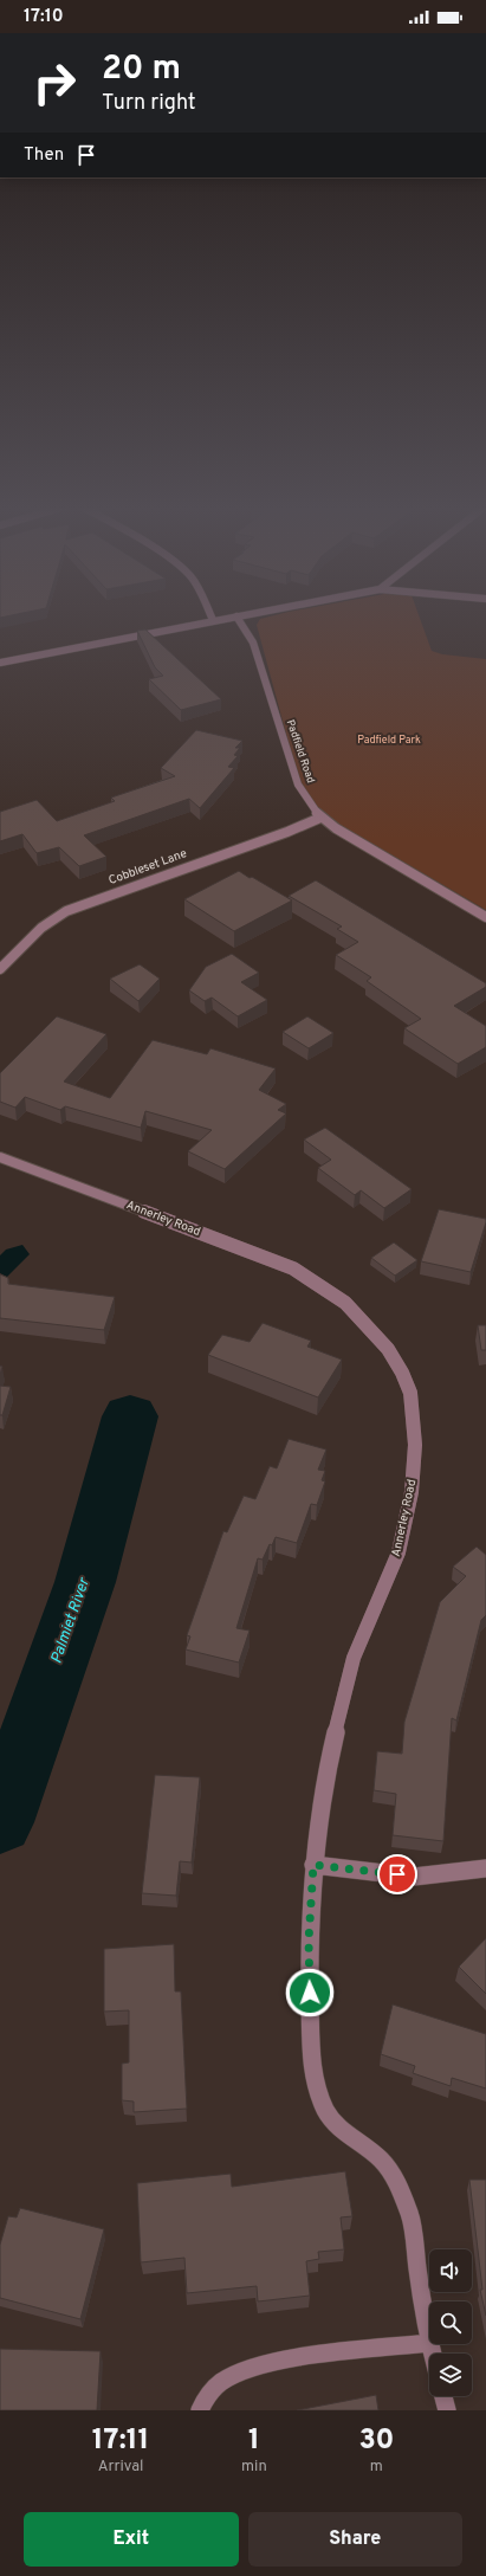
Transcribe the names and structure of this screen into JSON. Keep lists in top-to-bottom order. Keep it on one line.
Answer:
{"streets":{"street":["Padfield Road","Cobbleset Lane","Annerley Road"]},"crossings":[["Padfield Road","Cobbleset Lane"]],"water":["Palmiet River"],"parks":["Padfield Park"],"page":{"status":"17:10","turn":["20 m","Turn right"],"then":"Then","eta":["17:11","Arrival","1","min","30","m"],"buttons":["Exit","Share"]}}
